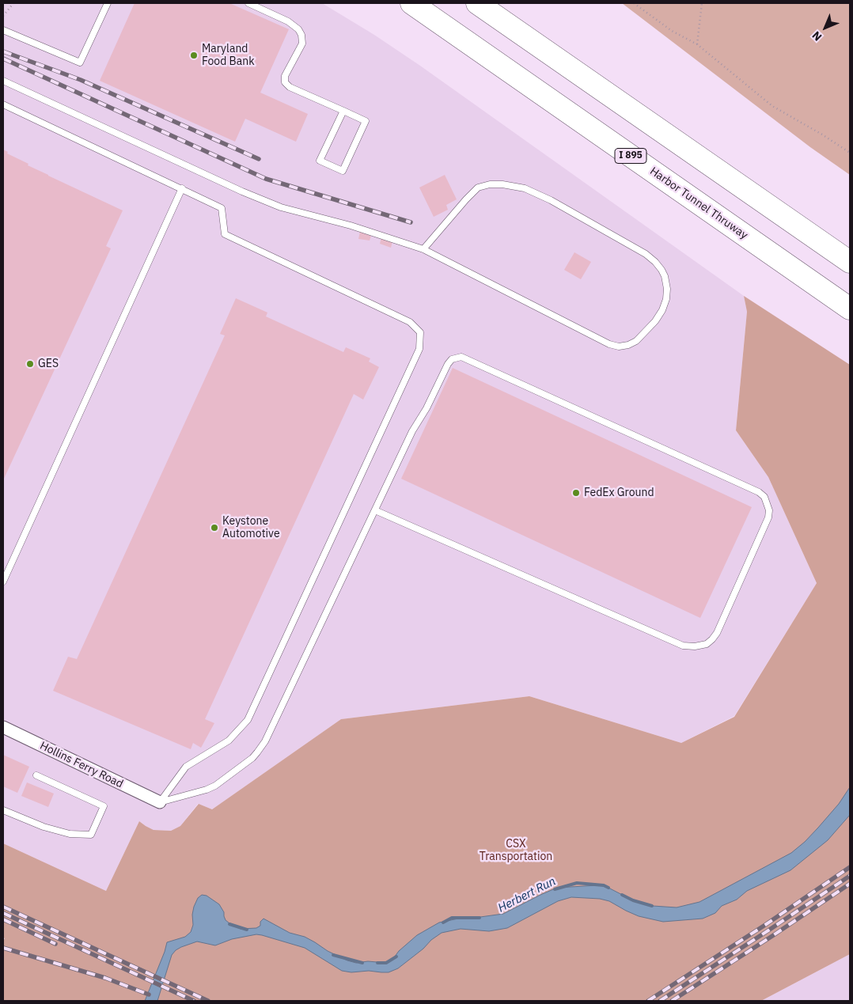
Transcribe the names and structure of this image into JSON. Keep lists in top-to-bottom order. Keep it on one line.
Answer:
{"streets":{"highway":["I 895","Harbor Tunnel Thruway"],"street":["Hollins Ferry Road"]},"water":["Herbert Run"],"parks":["CSX Transportation"],"places":["Maryland Food Bank","GES","FedEx Ground","Keystone Automotive"],"north":"bottom left"}
